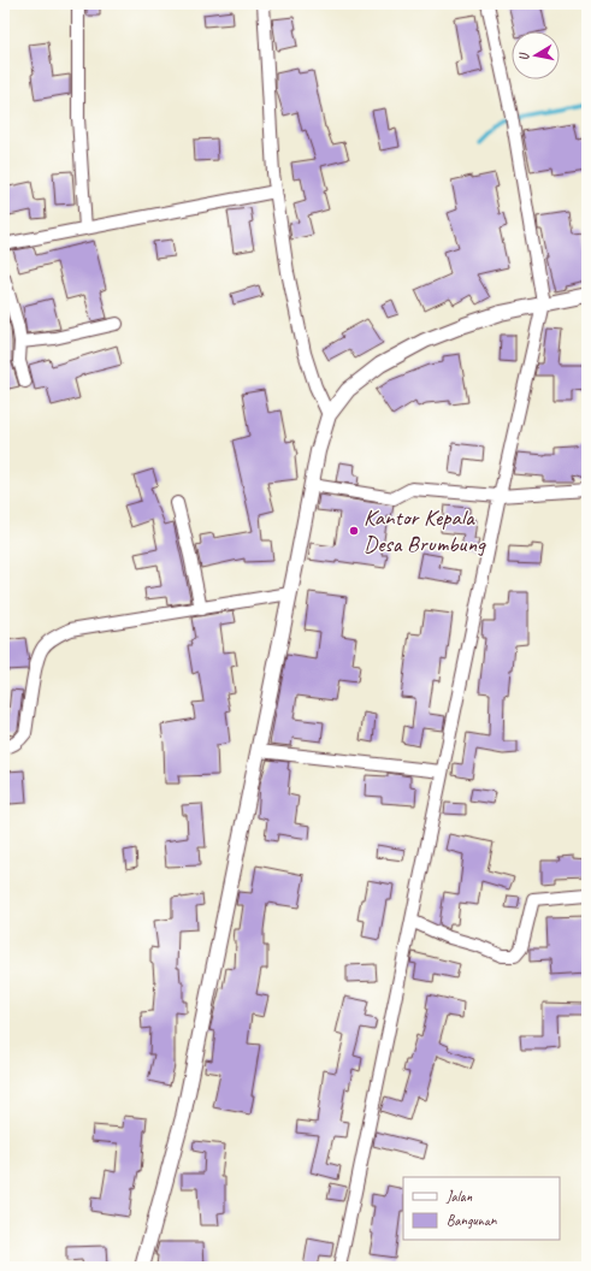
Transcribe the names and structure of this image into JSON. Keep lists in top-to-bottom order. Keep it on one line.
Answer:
{"places":["Kantor Kepala Desa Brumbung"],"legend":["Jalan","Bangunan"],"north":"left"}
